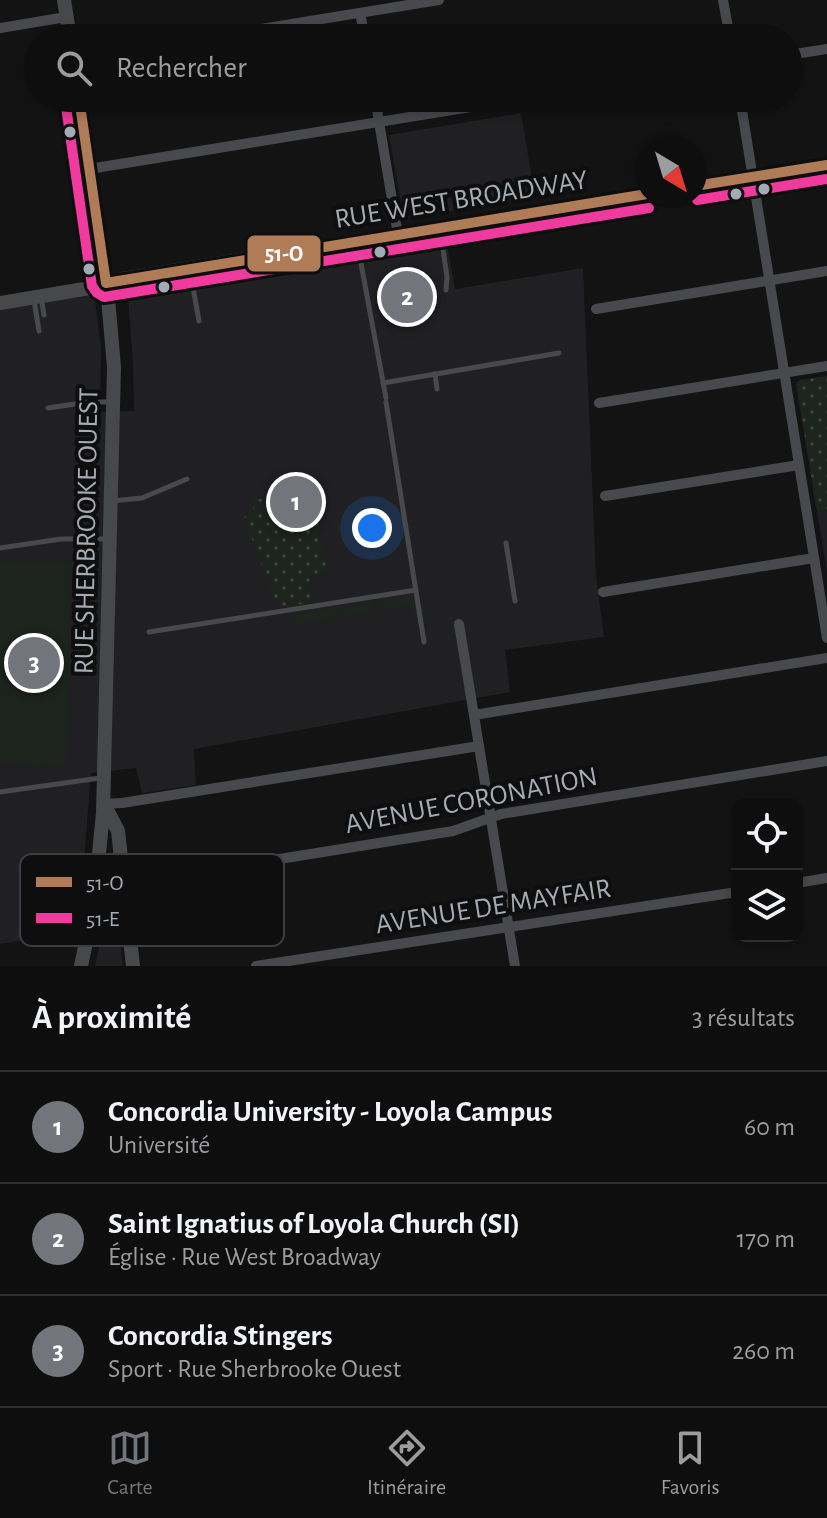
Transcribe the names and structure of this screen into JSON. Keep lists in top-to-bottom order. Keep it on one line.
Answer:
{"streets":{"street":["RUE WEST BROADWAY","RUE SHERBROOKE OUEST","AVENUE CORONATION","AVENUE DE MAYFAIR"]},"crossings":[["RUE WEST BROADWAY","RUE SHERBROOKE OUEST"]],"lines":["transit line 51-O","transit line 51-E"],"legend":["51-O","51-E"],"north":"bottom right","page":{"search":"Rechercher","pins":["2","1","3"],"heading":["À proximité","3 résultats"],"list":[{"mark":"1","name":"Concordia University - Loyola Campus","note":"Université","value":"60 m"},{"mark":"2","name":"Saint Ignatius of Loyola Church (SI)","note":"Église · Rue West Broadway","value":"170 m"},{"mark":"3","name":"Concordia Stingers","note":"Sport · Rue Sherbrooke Ouest","value":"260 m"}],"nav":["Carte","Itinéraire","Favoris"]}}
